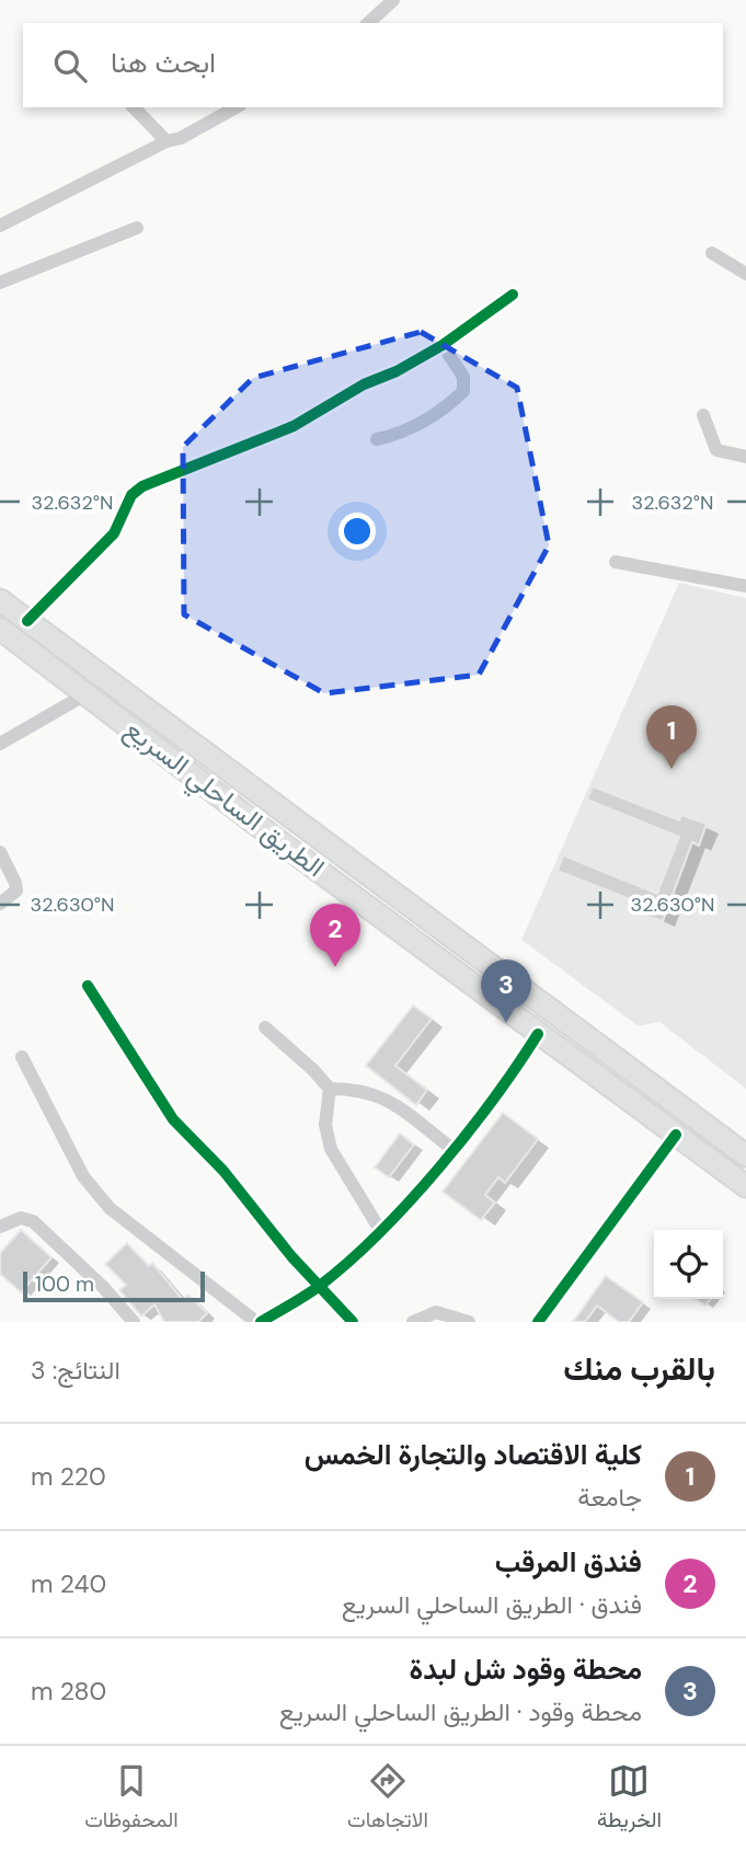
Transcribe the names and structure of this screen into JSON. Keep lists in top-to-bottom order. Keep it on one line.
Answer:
{"streets":{"highway":["الطريق الساحلي السريع"]},"scale_bar":"100 m","page":{"search":"ابحث هنا","pins":["1","2","3"],"scale":"100 m","heading":["بالقرب منك","النتائج: 3"],"list":[{"mark":"1","name":"كلية الاقتصاد والتجارة الخمس","note":"جامعة","value":"220 m"},{"mark":"2","name":"فندق المرقب","note":"فندق · الطريق الساحلي السريع","value":"240 m"},{"mark":"3","name":"محطة وقود شل لبدة","note":"محطة وقود · الطريق الساحلي السريع","value":"280 m"}],"nav":["الخريطة","الاتجاهات","المحفوظات"]},"coordinates":["32.632°N","32.630°N"]}
